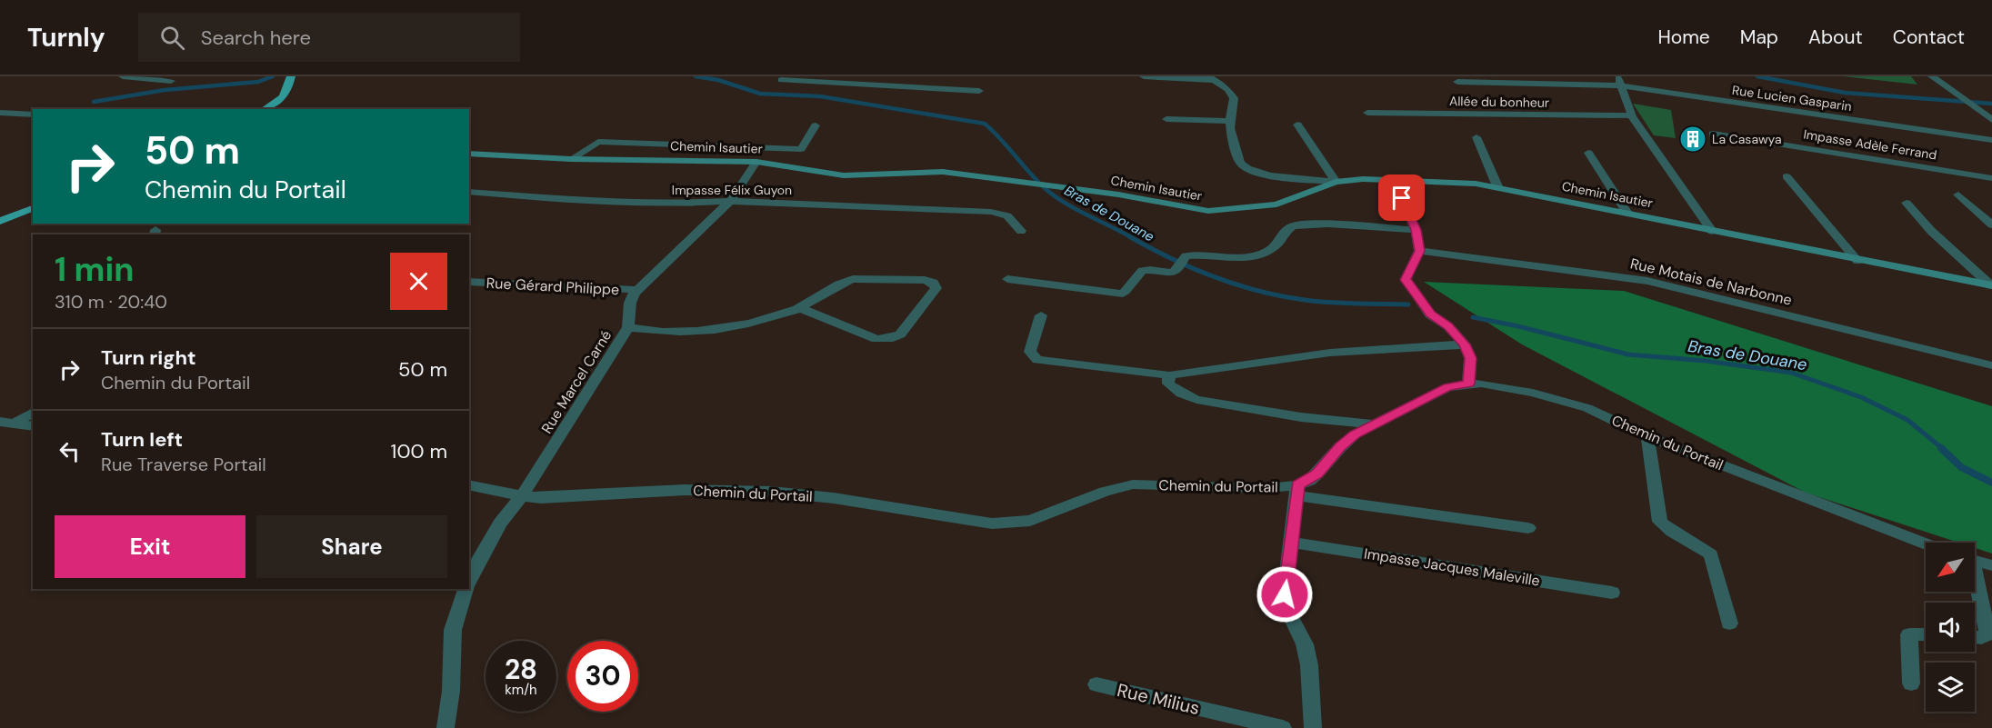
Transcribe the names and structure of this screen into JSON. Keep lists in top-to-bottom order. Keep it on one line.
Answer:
{"streets":{"main road":["Chemin Isautier"],"street":["Rue Lucien Gasparin","Allée du bonheur","Impasse Adèle Ferrand","Impasse Félix Guyon","Rue Motais de Narbonne","Rue Gérard Philippe","Rue Marcel Carné","Chemin du Portail","Impasse Jacques Maleville","Rue Milius"]},"crossings":[["Rue Gérard Philippe","Rue Marcel Carné"],["Rue Marcel Carné","Chemin du Portail"]],"water":["Bras de Douane"],"places":{"building":["La Casawya"]},"north":"bottom left","page":{"header":"Turnly","search":"Search here","nav":["Home","Map","About","Contact"],"turn":["50 m","Chemin du Portail"],"heading":["1 min","310 m · 20:40"],"list":[{"name":"Turn right","note":"Chemin du Portail","value":"50 m"},{"name":"Turn left","note":"Rue Traverse Portail","value":"100 m"}],"buttons":["Exit","Share"],"speed":"28 km/h","limit":"30"}}
